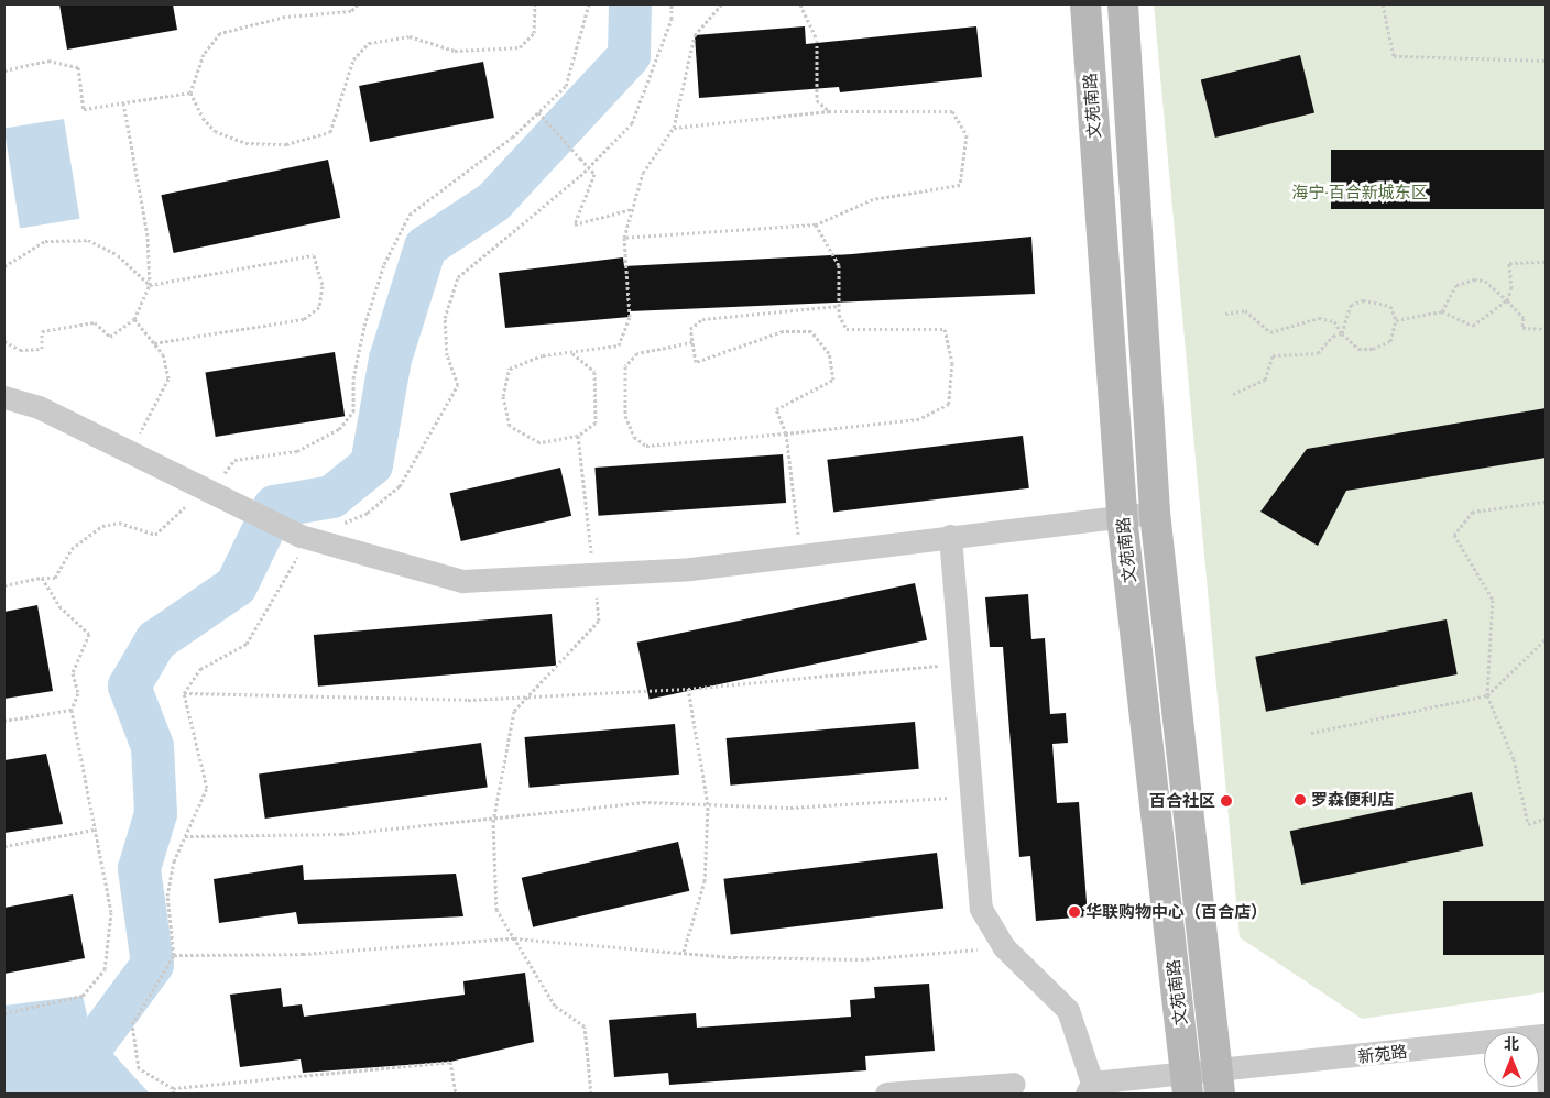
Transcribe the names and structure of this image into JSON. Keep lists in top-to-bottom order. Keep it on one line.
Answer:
{"streets":{"main road":["文苑南路"],"street":["新苑路"]},"crossings":[["文苑南路","新苑路"]],"parks":["海宁·百合新城东区"],"places":["罗森便利店","百合社区","华联购物中心（百合店）"],"north":"top"}
